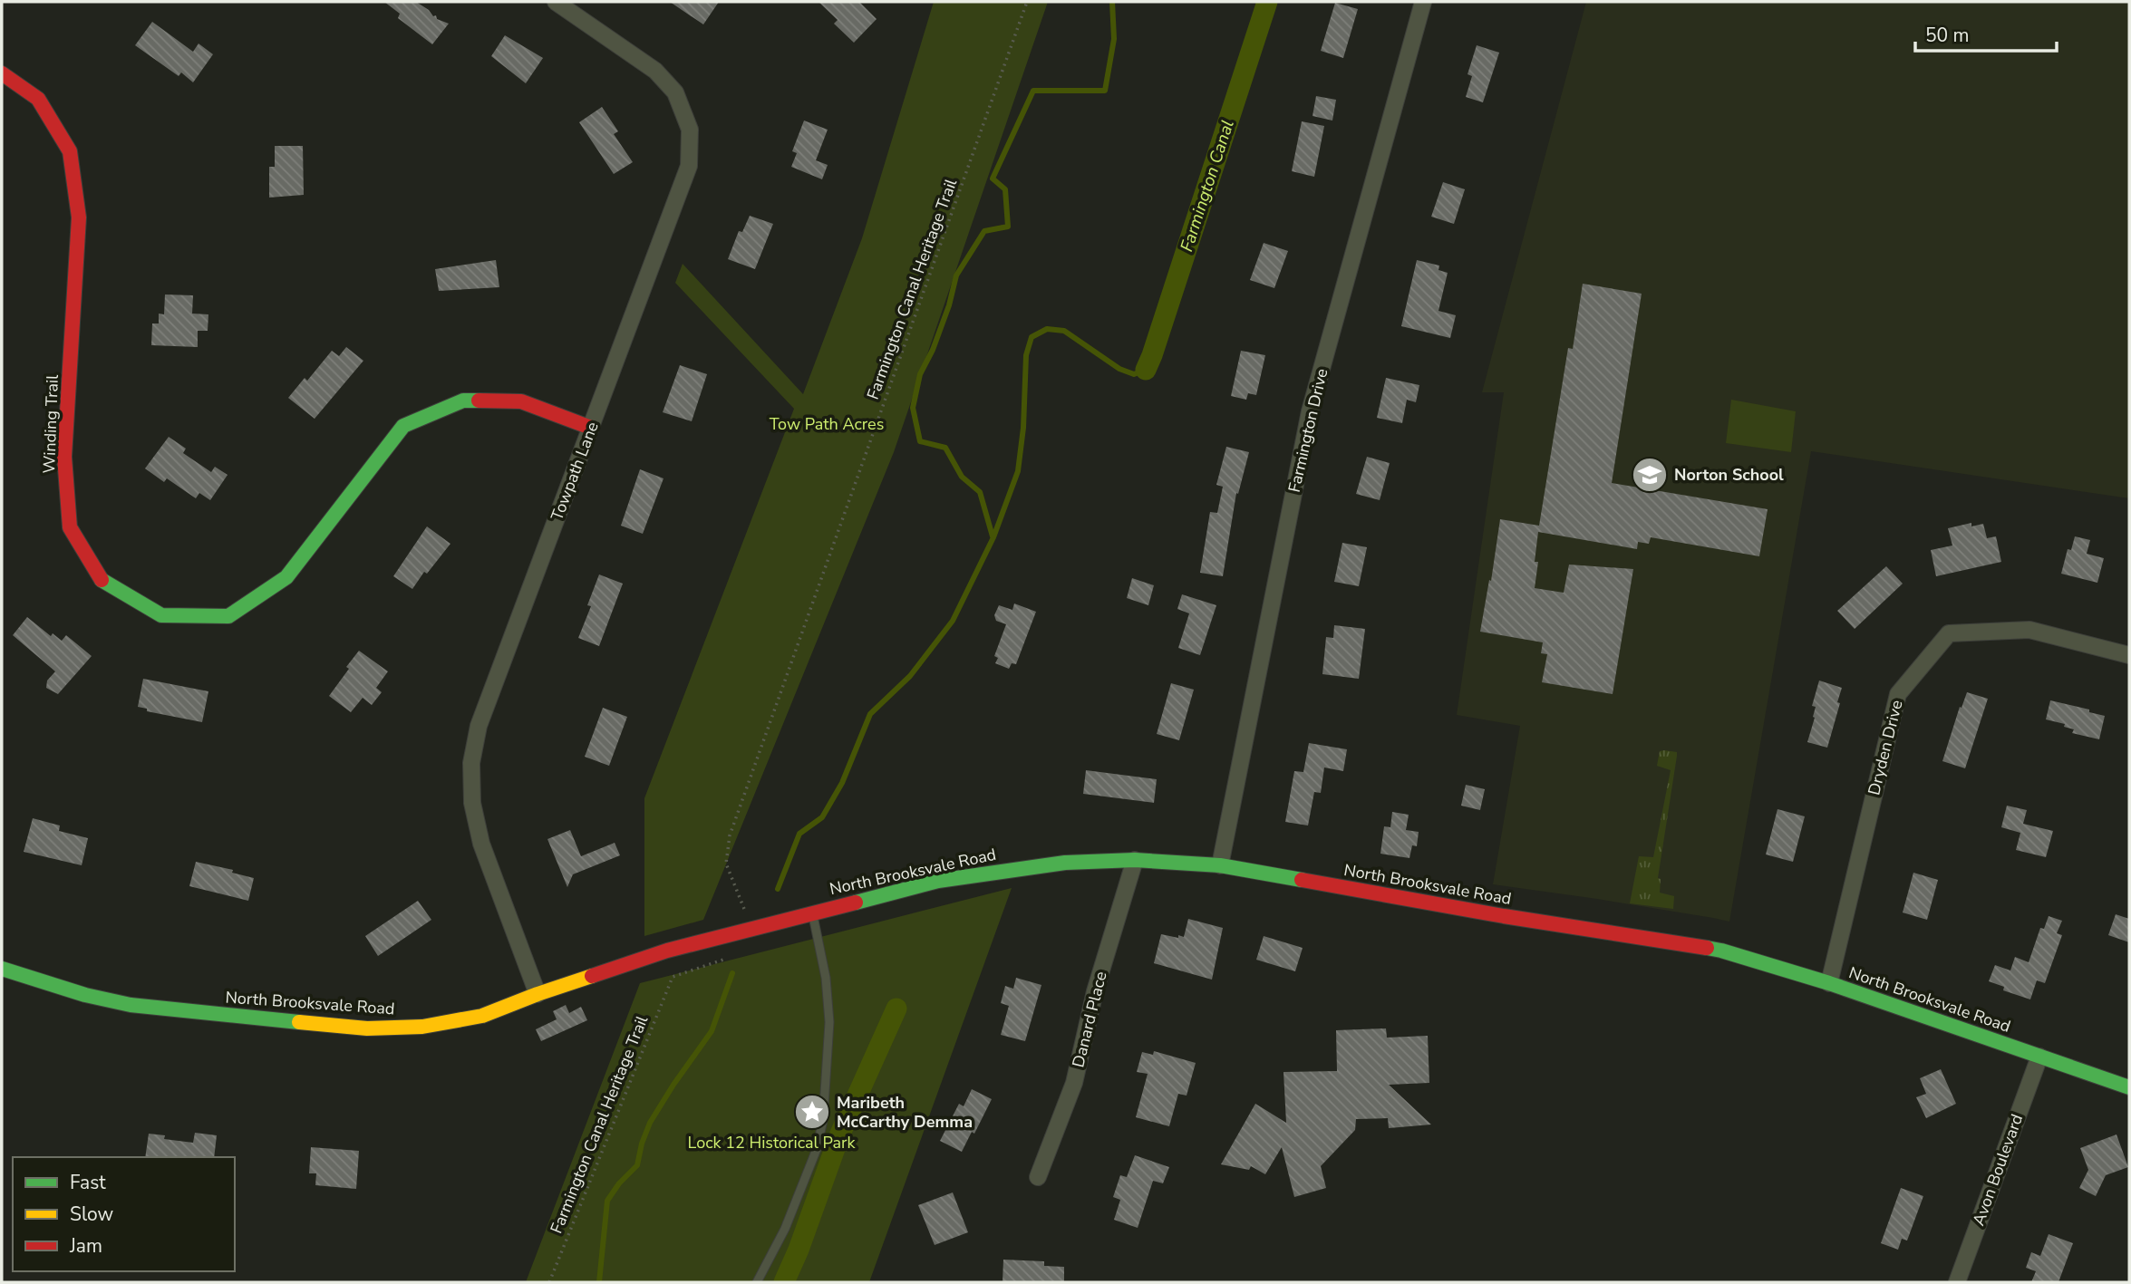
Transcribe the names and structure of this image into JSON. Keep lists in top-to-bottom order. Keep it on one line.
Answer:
{"streets":{"main road":["Winding Trail","North Brooksvale Road"],"street":["Farmington Drive","Towpath Lane","Dryden Drive","Danard Place","Avon Boulevard"],"path":["Farmington Canal Heritage Trail"]},"crossings":[["Winding Trail","Towpath Lane"],["Farmington Drive","North Brooksvale Road"],["Towpath Lane","North Brooksvale Road"],["Dryden Drive","North Brooksvale Road"],["North Brooksvale Road","Danard Place"],["North Brooksvale Road","Avon Boulevard"]],"water":["Farmington Canal"],"parks":["Tow Path Acres","Lock 12 Historical Park"],"places":{"school or university":["Norton School"],"place":["Maribeth McCarthy Demma"]},"legend":["Fast","Slow","Jam"],"scale_bar":"50 m"}
